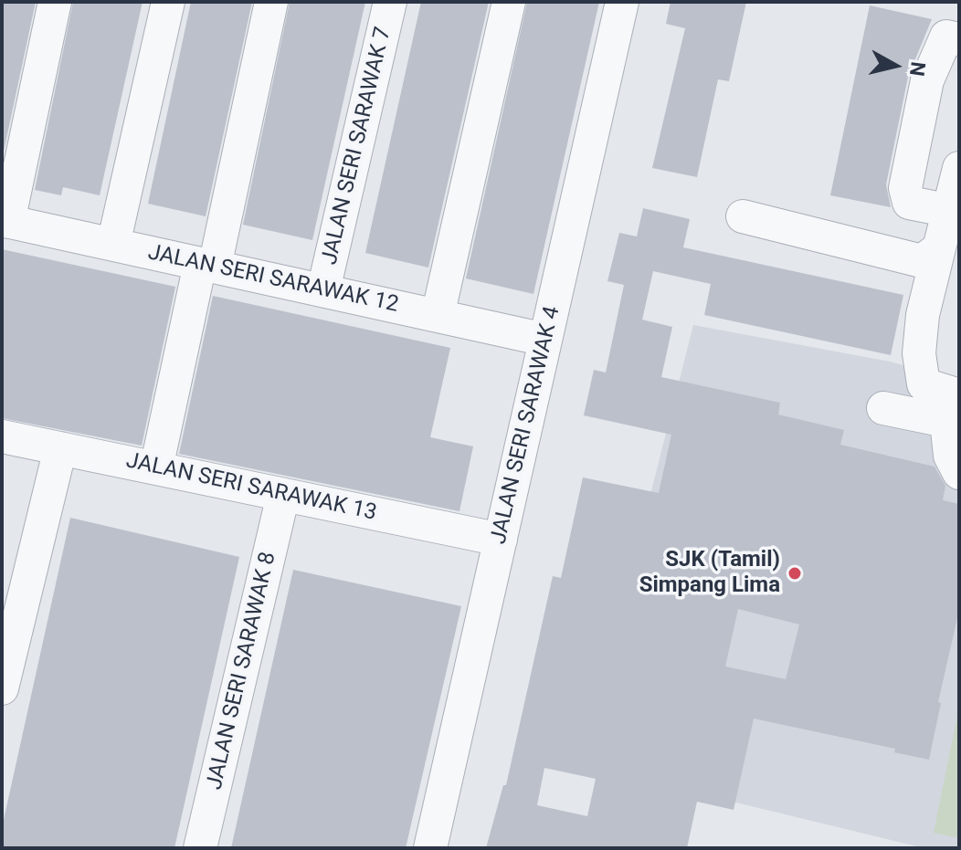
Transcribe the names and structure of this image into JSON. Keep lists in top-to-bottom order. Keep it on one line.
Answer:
{"streets":{"street":["JALAN SERI SARAWAK 7","JALAN SERI SARAWAK 12","JALAN SERI SARAWAK 4","JALAN SERI SARAWAK 13","JALAN SERI SARAWAK 8"]},"crossings":[["JALAN SERI SARAWAK 7","JALAN SERI SARAWAK 12"],["JALAN SERI SARAWAK 12","JALAN SERI SARAWAK 4"],["JALAN SERI SARAWAK 4","JALAN SERI SARAWAK 13"],["JALAN SERI SARAWAK 13","JALAN SERI SARAWAK 8"]],"places":["SJK (Tamil) Simpang Lima"],"north":"right"}
